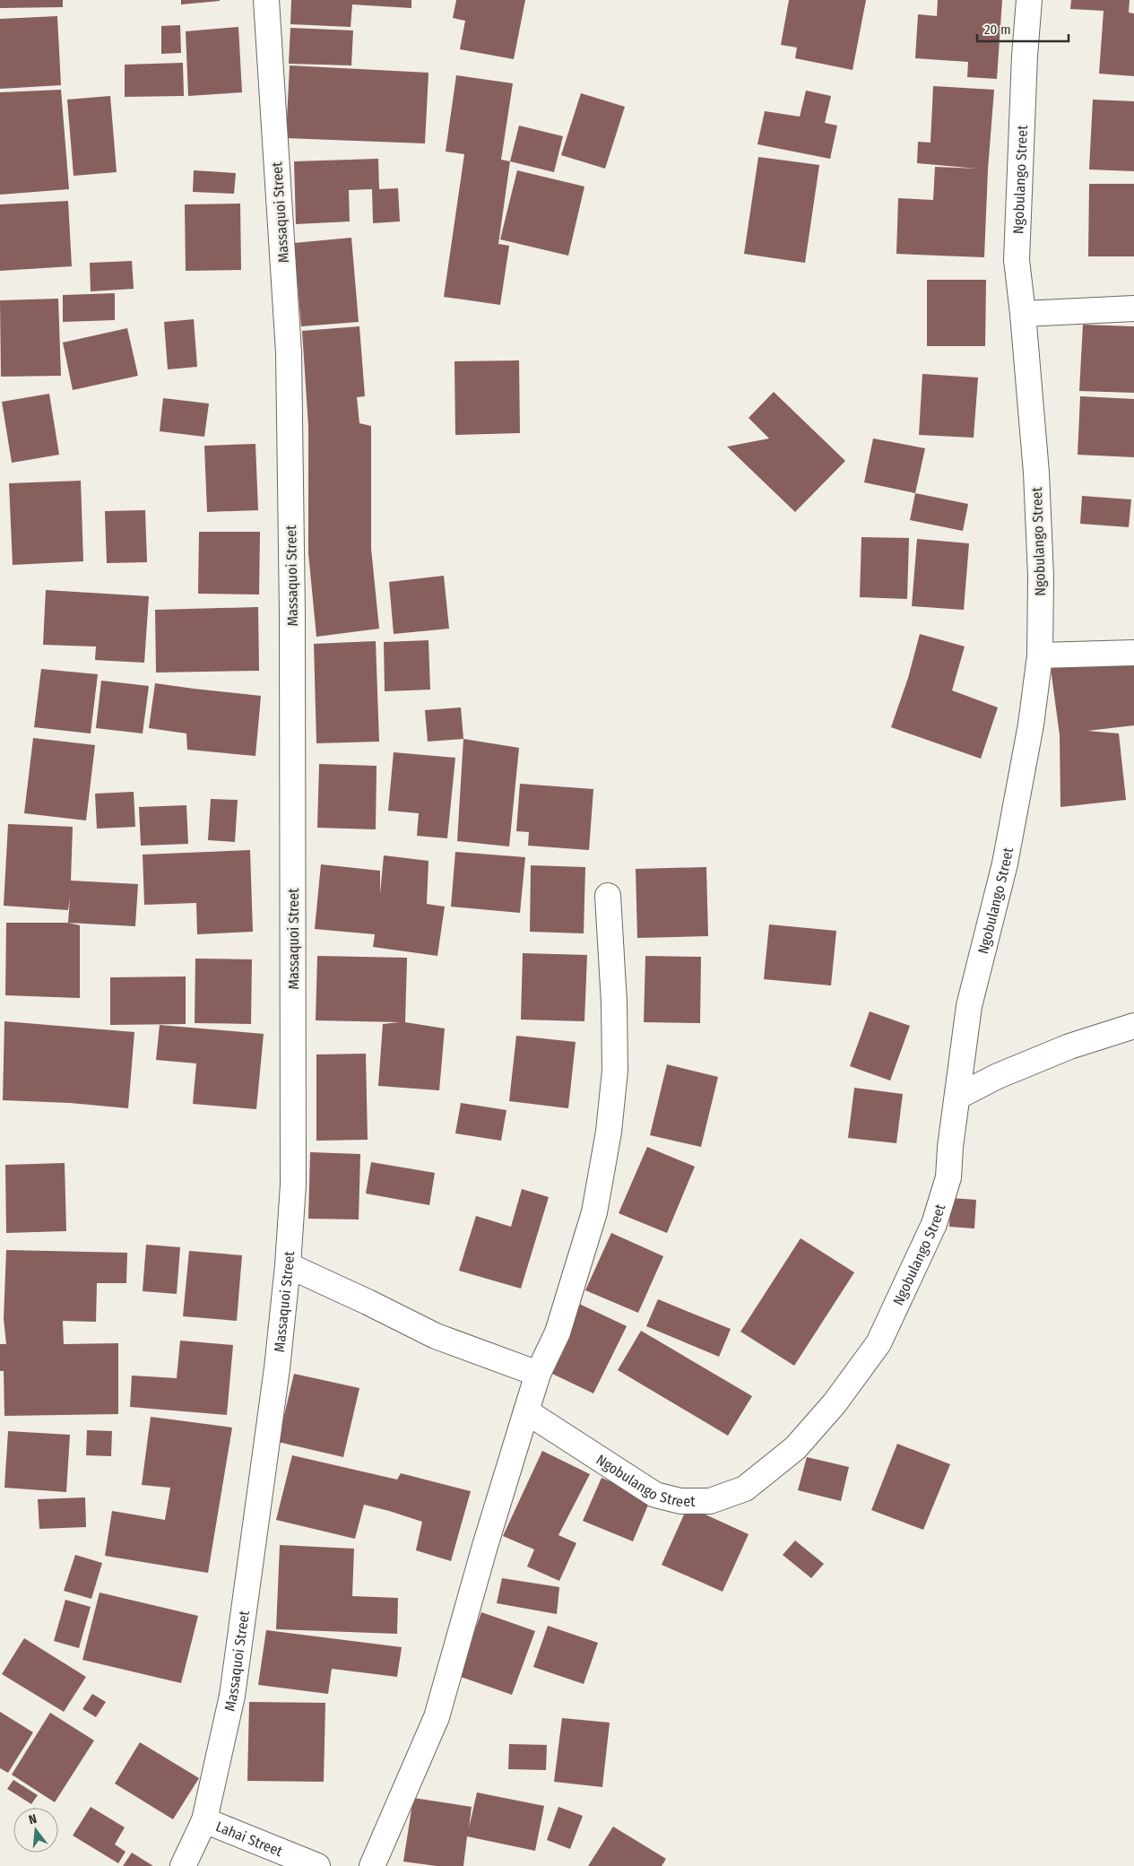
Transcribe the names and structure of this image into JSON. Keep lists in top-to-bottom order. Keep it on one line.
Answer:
{"streets":{"street":["Ngobulango Street","Massaquoi Street","Lahai Street"]},"crossings":[["Massaquoi Street","Lahai Street"]],"scale_bar":"20 m","north":"top"}
